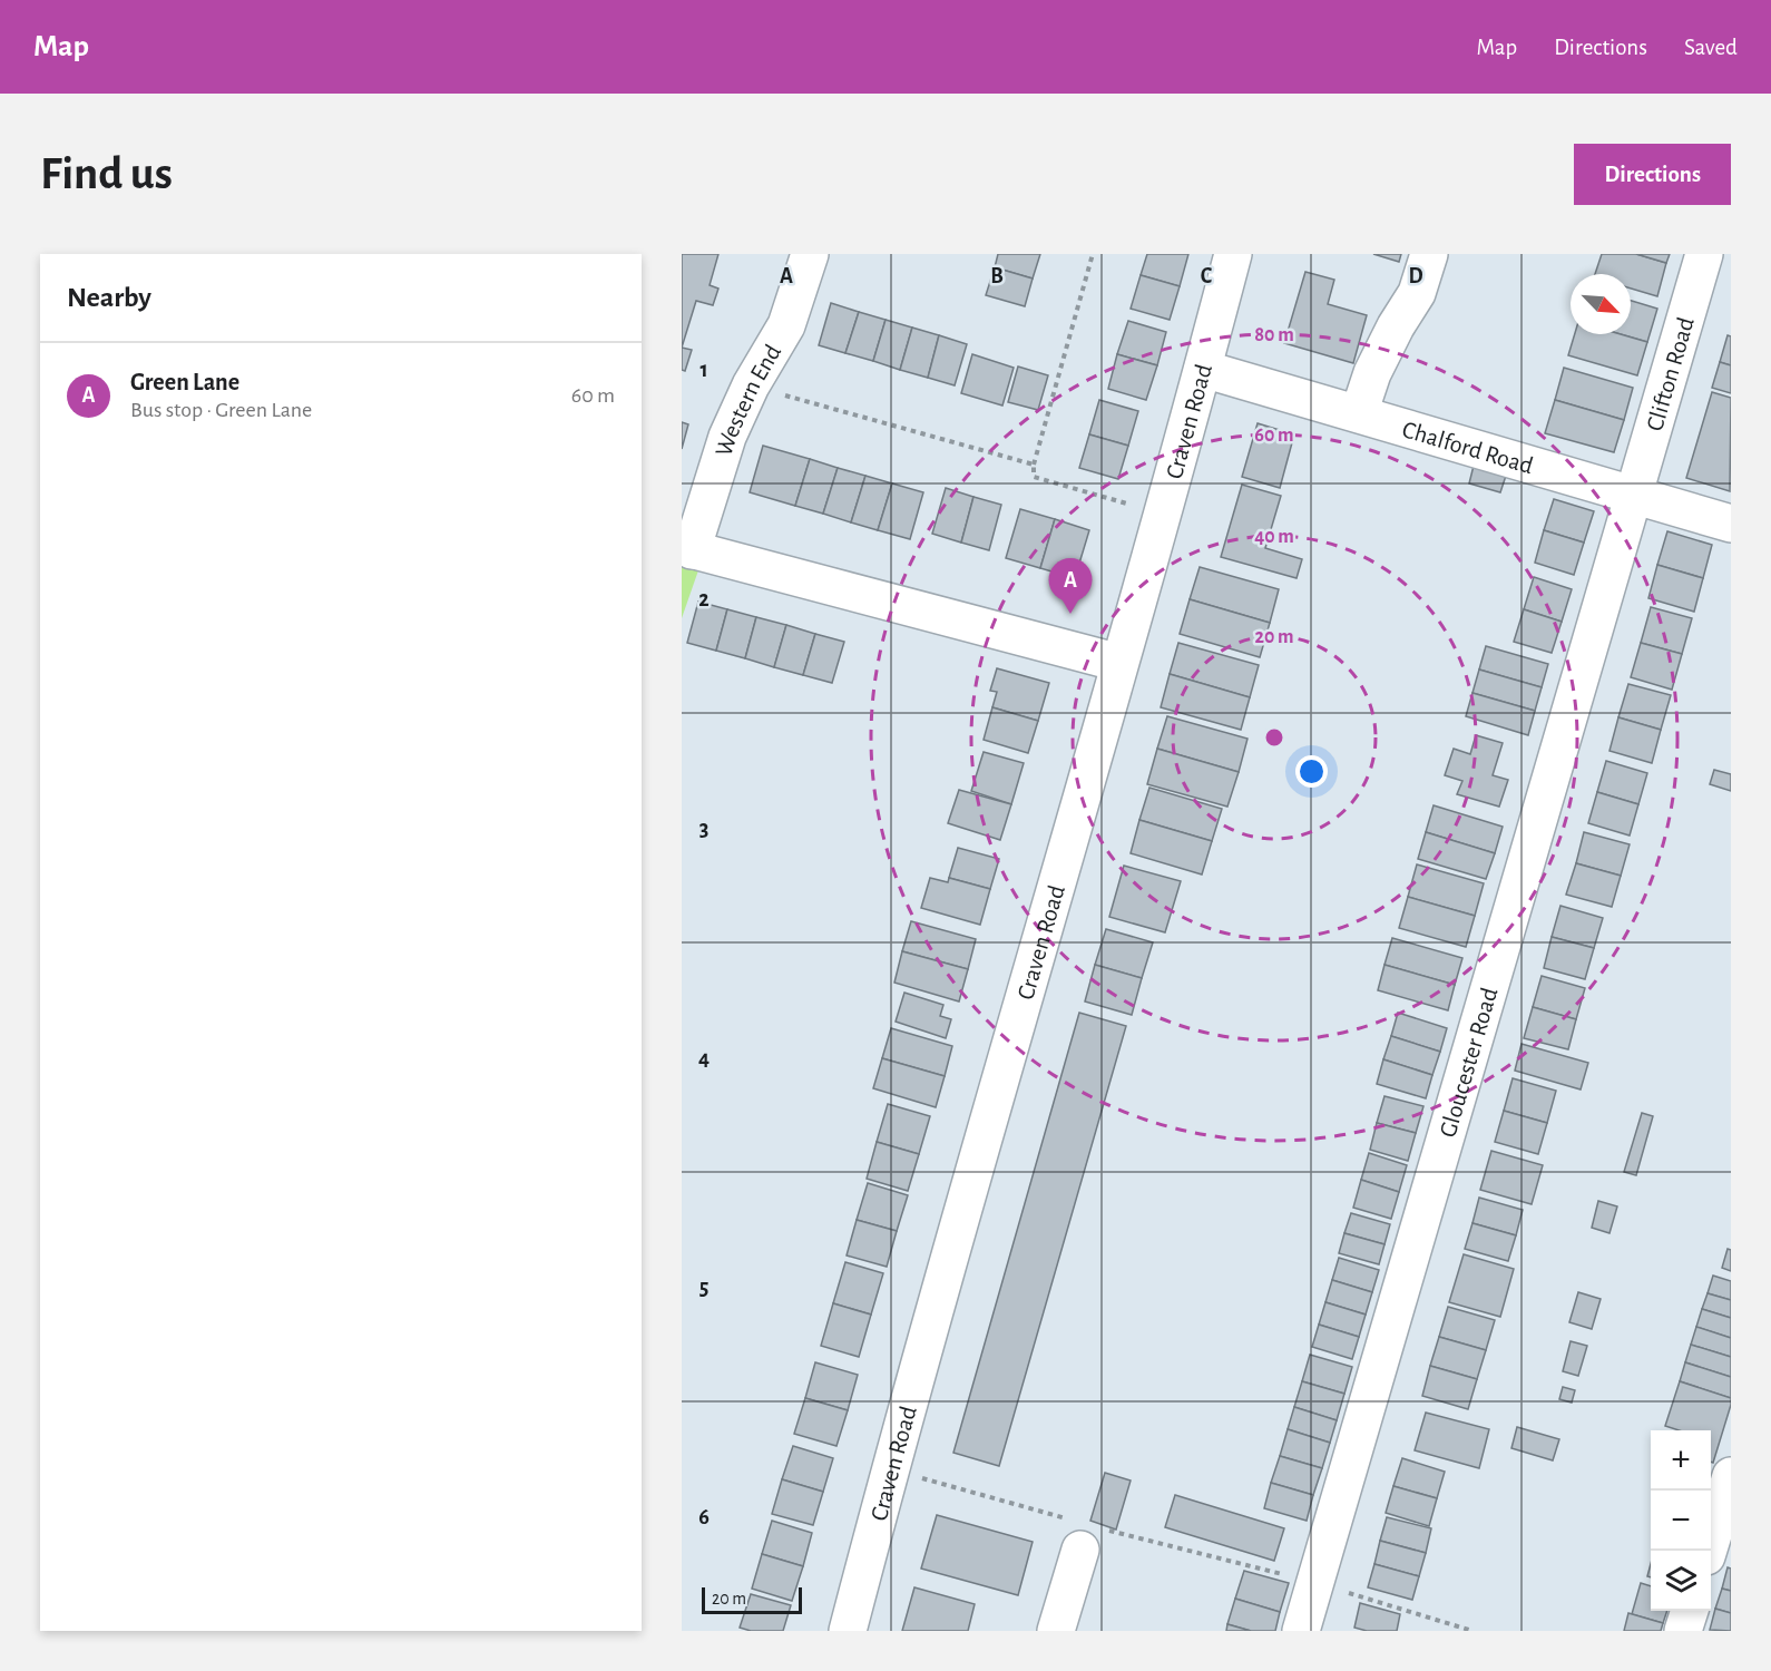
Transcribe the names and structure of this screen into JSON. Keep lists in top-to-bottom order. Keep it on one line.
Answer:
{"streets":{"street":["Clifton Road","Western End","Craven Road","Chalford Road","Gloucester Road"]},"crossings":[["Clifton Road","Chalford Road"],["Clifton Road","Gloucester Road"],["Craven Road","Chalford Road"],["Chalford Road","Gloucester Road"]],"scale_bar":"20 m","north":"bottom right","page":{"header":"Map","nav":["Map","Directions","Saved"],"buttons":"Directions","title":"Find us","heading":"Nearby","list":[{"mark":"A","name":"Green Lane","note":"Bus stop · Green Lane","value":"60 m"}],"pins":"A","map_buttons":["+","−"],"scale":"20 m"},"grid":{"columns":["A","B","C","D"],"rows":["1","2","3","4","5","6"]},"rings":["80 m","60 m","40 m","20 m"]}
